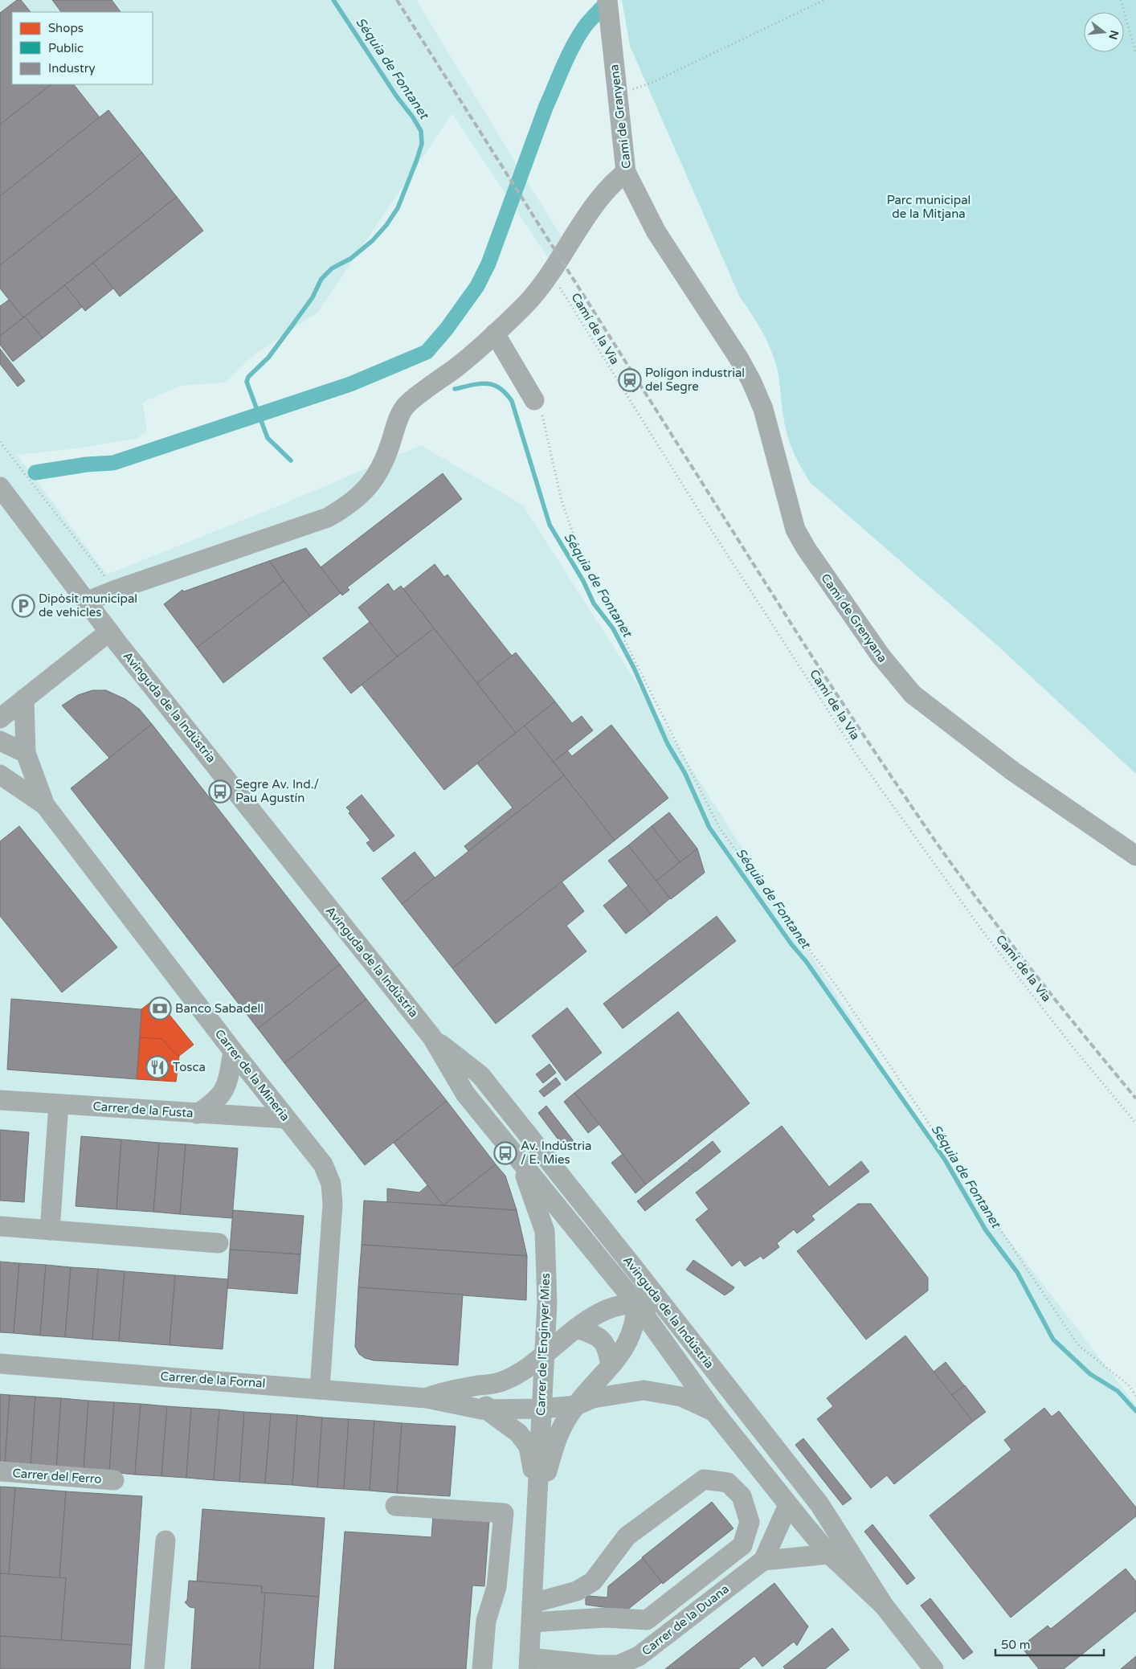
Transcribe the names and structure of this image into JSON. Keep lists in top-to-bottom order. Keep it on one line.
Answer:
{"streets":{"street":["Camí de Granyena","Camí de Grenyana","Avinguda de la Indústria","Carrer de la Mineria","Carrer de la Fusta","Carrer de l'Enginyer Mies","Carrer de la Fornal","Carrer del Ferro","Carrer de la Duana"],"path":["Camí de la Via"]},"crossings":[["Camí de Granyena","Camí de Grenyana"],["Avinguda de la Indústria","Carrer de l'Enginyer Mies"],["Avinguda de la Indústria","Carrer de la Fornal"],["Avinguda de la Indústria","Carrer de la Duana"],["Carrer de la Mineria","Carrer de la Fusta"],["Carrer de la Mineria","Carrer de la Fornal"],["Carrer de l'Enginyer Mies","Carrer de la Fornal"],["Carrer de l'Enginyer Mies","Carrer de la Duana"]],"water":["Séquia de Fontanet"],"parks":["Parc municipal de la Mitjana"],"places":{"station":["Polígon industrial del Segre"],"parking":["Dipòsit municipal de vehicles"],"bus stop":["Segre Av. Ind./ Pau Agustín","Av. Indústria / E. Mies"],"bank":["Banco Sabadell"],"restaurant":["Tosca"]},"legend":["Shops","Public","Industry"],"scale_bar":"50 m","north":"right"}
